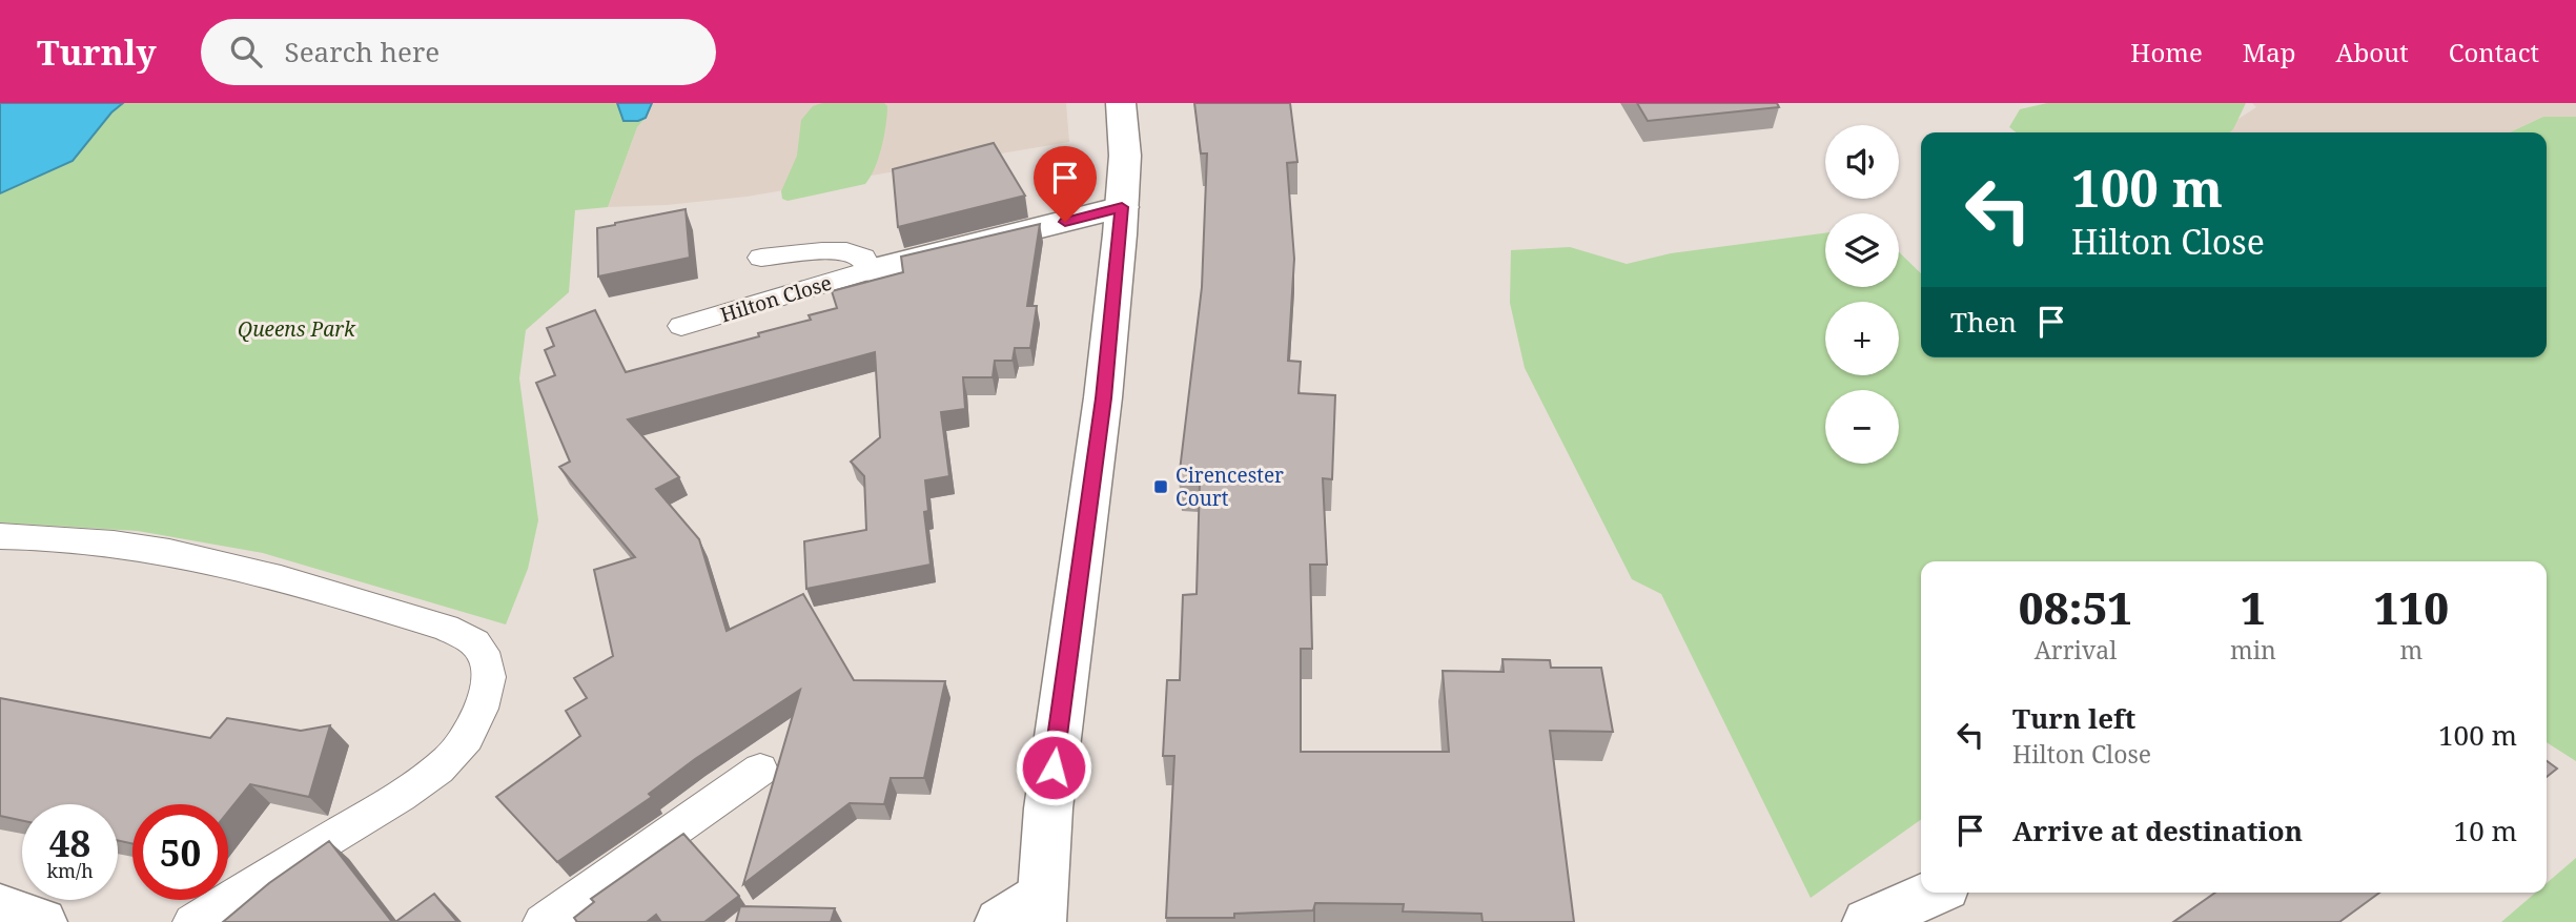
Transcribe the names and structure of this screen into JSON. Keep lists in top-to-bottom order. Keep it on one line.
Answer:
{"streets":{"main road":["Hilton Close"]},"parks":["Queens Park"],"places":{"transit":["Cirencester Court"]},"page":{"header":"Turnly","search":"Search here","nav":["Home","Map","About","Contact"],"map_buttons":["+","−"],"turn":["100 m","Hilton Close"],"then":"Then","eta":["08:51","Arrival","1","min","110","m"],"list":[{"name":"Turn left","note":"Hilton Close","value":"100 m"},{"name":"Arrive at destination","value":"10 m"}],"speed":"48 km/h","limit":"50"}}
